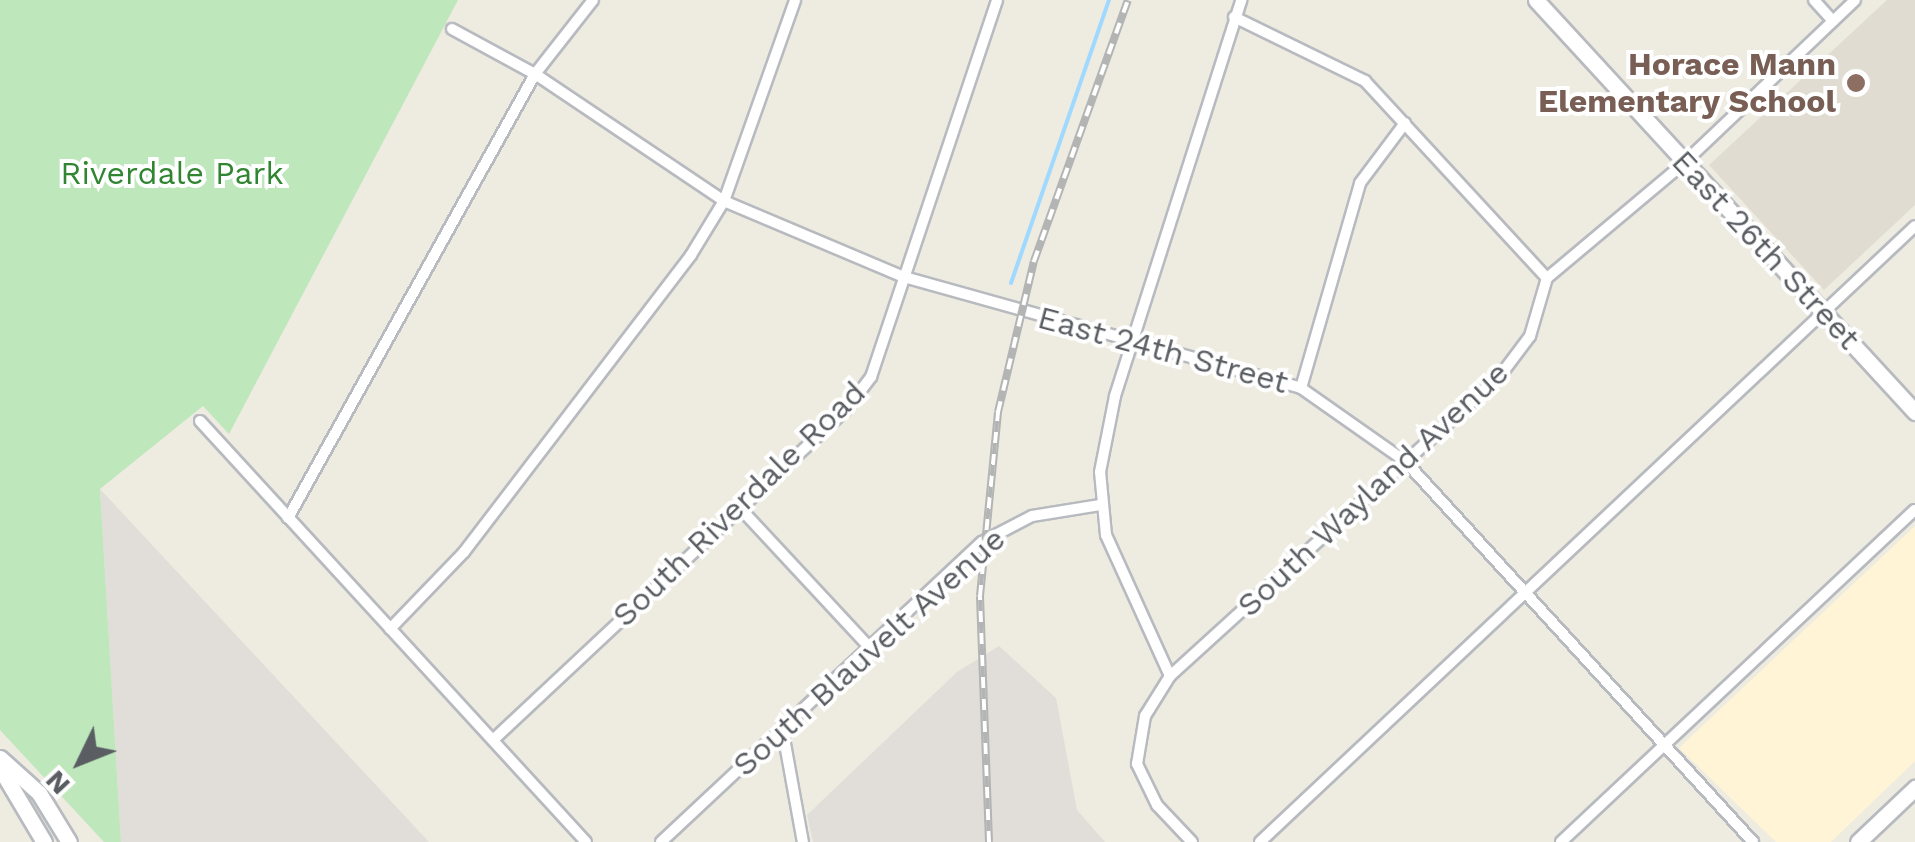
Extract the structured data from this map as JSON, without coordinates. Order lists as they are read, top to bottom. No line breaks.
{"streets":{"main road":["East 26th Street"],"street":["East 24th Street","South Wayland Avenue","South Riverdale Road","South Blauvelt Avenue"]},"crossings":[["East 24th Street","South Wayland Avenue"],["East 24th Street","South Riverdale Road"]],"parks":["Riverdale Park"],"places":["Horace Mann Elementary School"],"north":"bottom left"}
